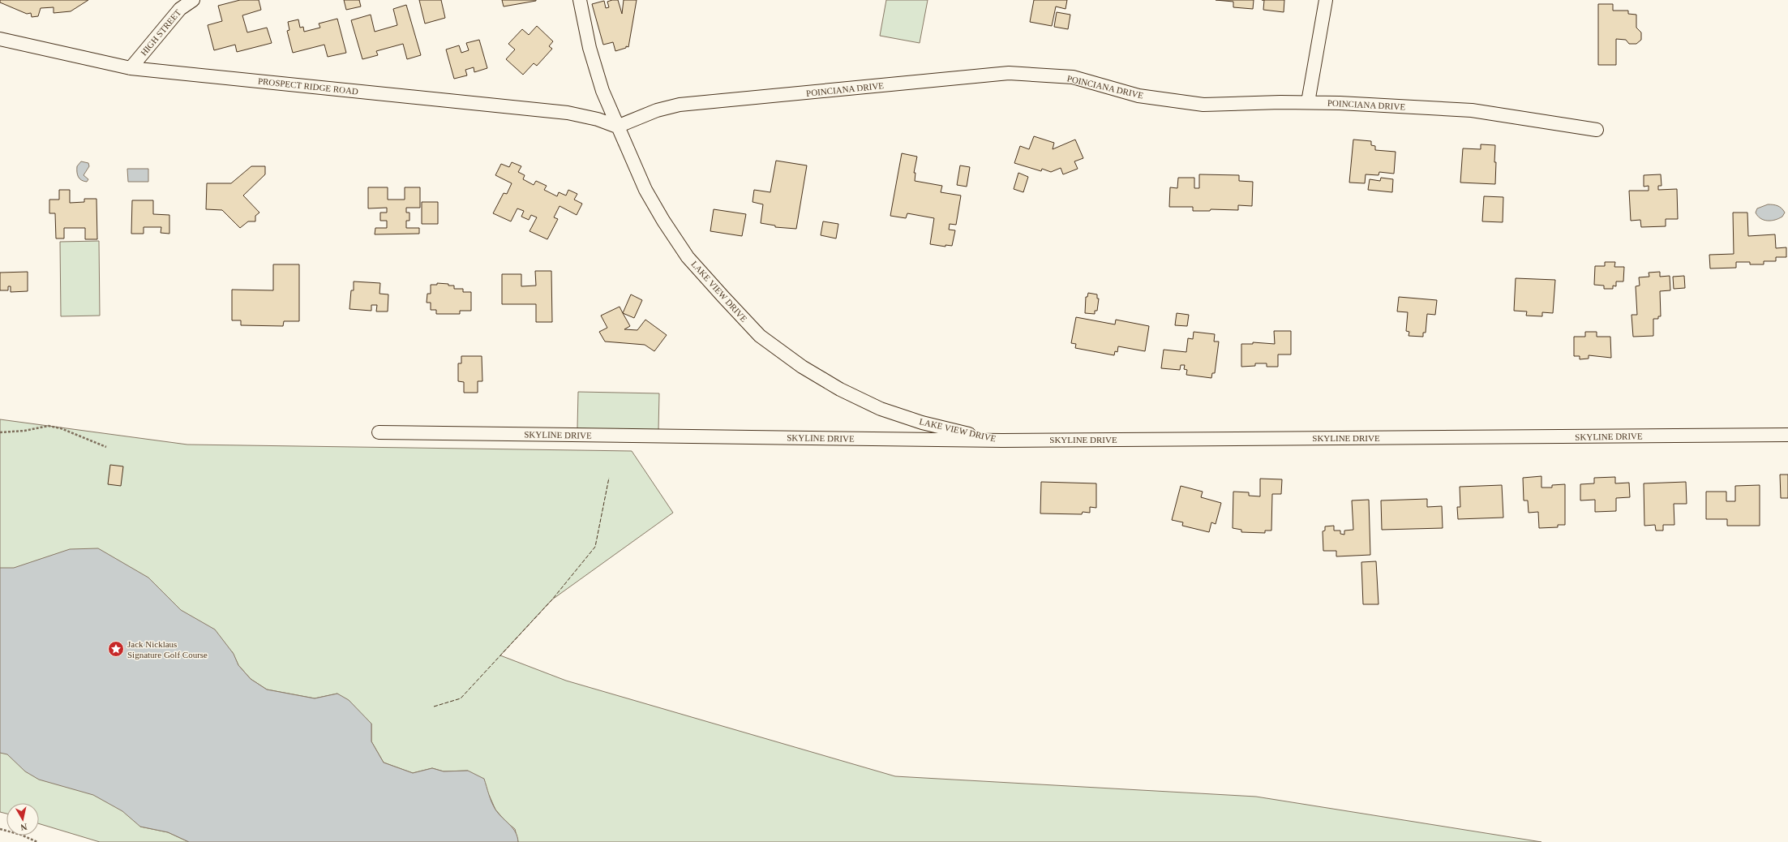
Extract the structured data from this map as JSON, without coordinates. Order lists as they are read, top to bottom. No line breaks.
{"streets":{"street":["HIGH STREET","PROSPECT RIDGE ROAD","POINCIANA DRIVE","LAKE VIEW DRIVE","SKYLINE DRIVE"]},"crossings":[["HIGH STREET","PROSPECT RIDGE ROAD"],["PROSPECT RIDGE ROAD","POINCIANA DRIVE"],["PROSPECT RIDGE ROAD","LAKE VIEW DRIVE"],["POINCIANA DRIVE","LAKE VIEW DRIVE"],["LAKE VIEW DRIVE","SKYLINE DRIVE"]],"places":{"place":["Jack Nicklaus Signature Golf Course"]},"north":"bottom"}
